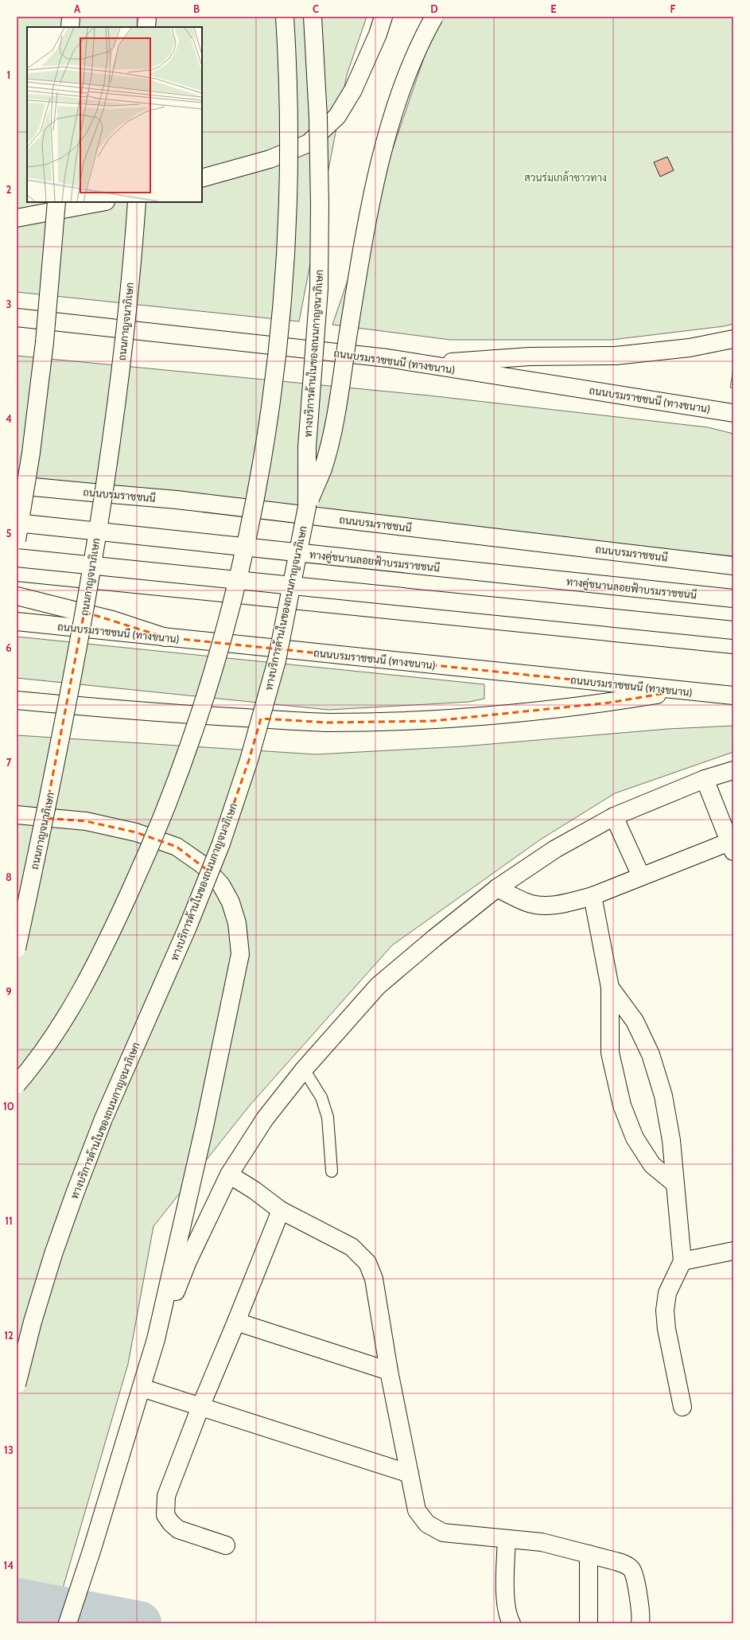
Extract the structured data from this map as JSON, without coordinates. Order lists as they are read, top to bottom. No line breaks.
{"streets":{"main road":["ถนนกาญจนาภิเษก","ทางบริการด้านในของถนนกาญจนาภิเษก","ถนนบรมราชชนนี (ทางขนาน)","ถนนบรมราชชนนี","ทางคู่ขนานลอยฟ้าบรมราชชนนี"]},"parks":["สวนร่มเกล้าชาวทาง"],"grid":{"columns":["A","B","C","D","E","F"],"rows":["1","2","3","4","5","6","7","8","9","10","11","12","13","14"]}}
